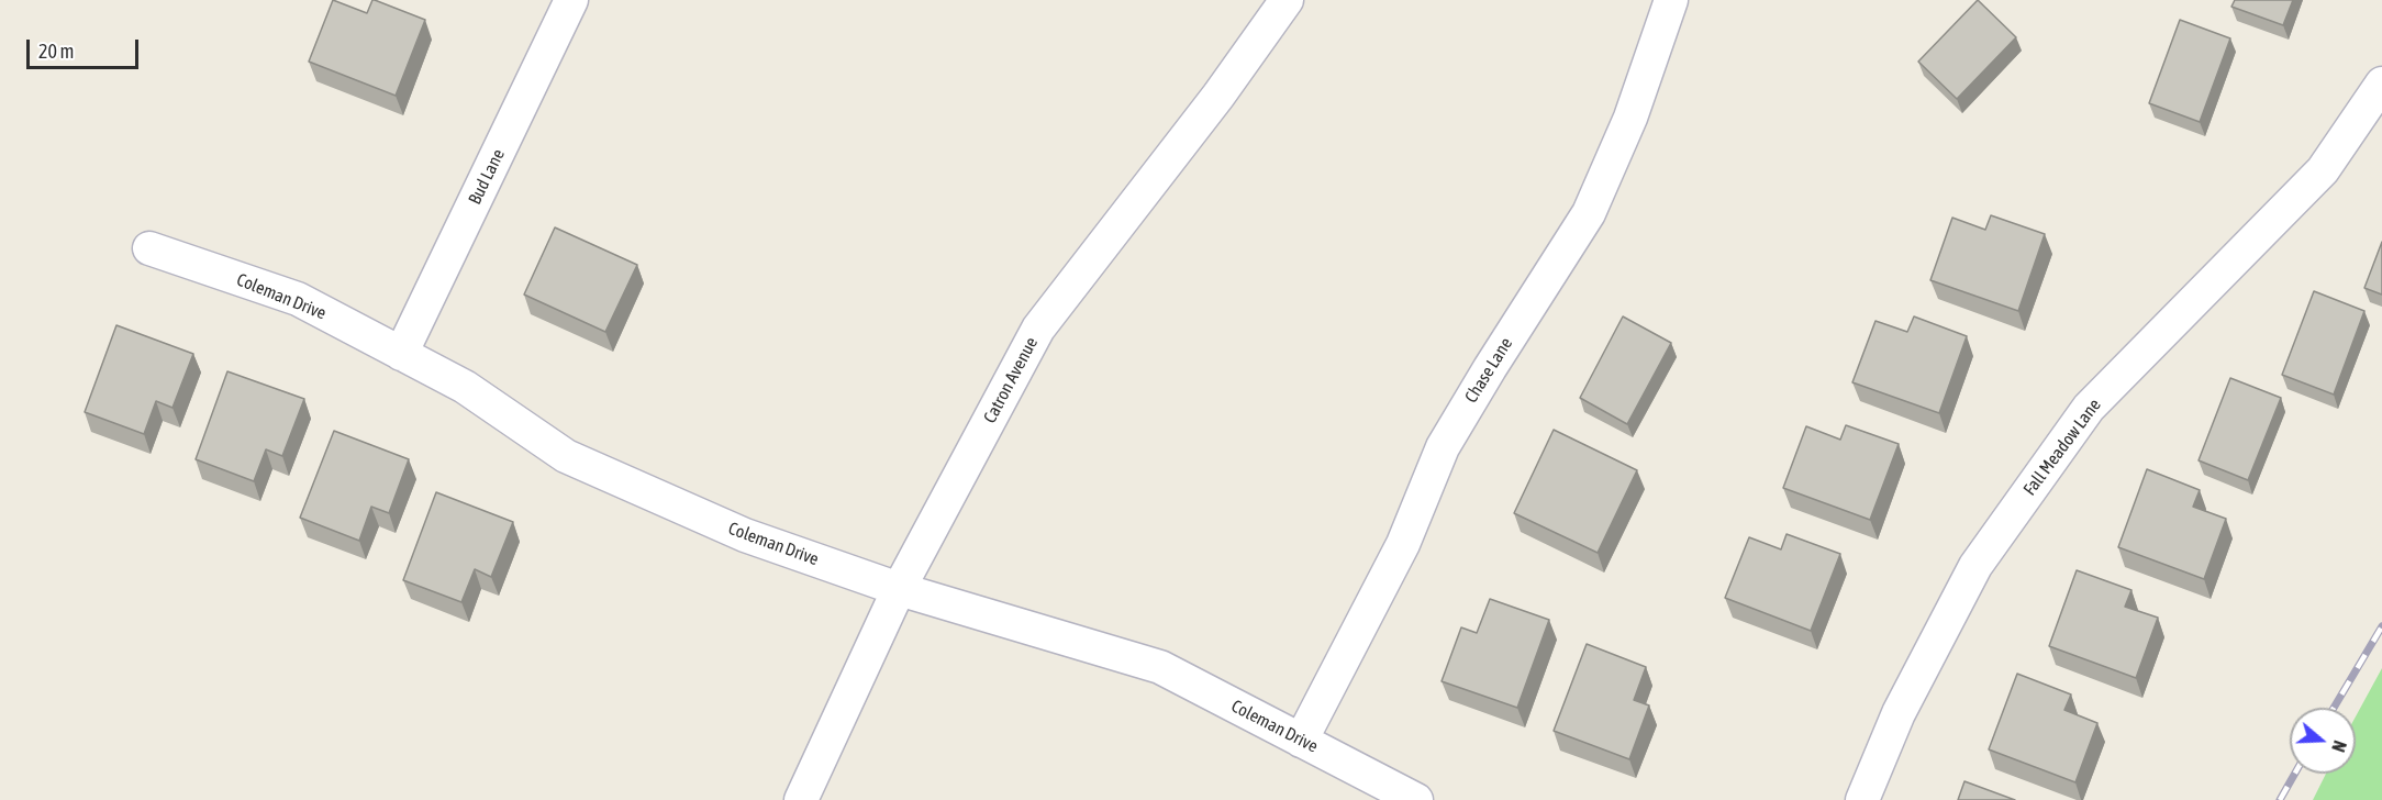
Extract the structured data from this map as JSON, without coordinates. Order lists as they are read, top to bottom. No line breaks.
{"streets":{"street":["Bud Lane","Coleman Drive","Chase Lane","Catron Avenue","Fall Meadow Lane"]},"crossings":[["Bud Lane","Coleman Drive"],["Coleman Drive","Chase Lane"],["Coleman Drive","Catron Avenue"]],"scale_bar":"20 m","north":"right"}
